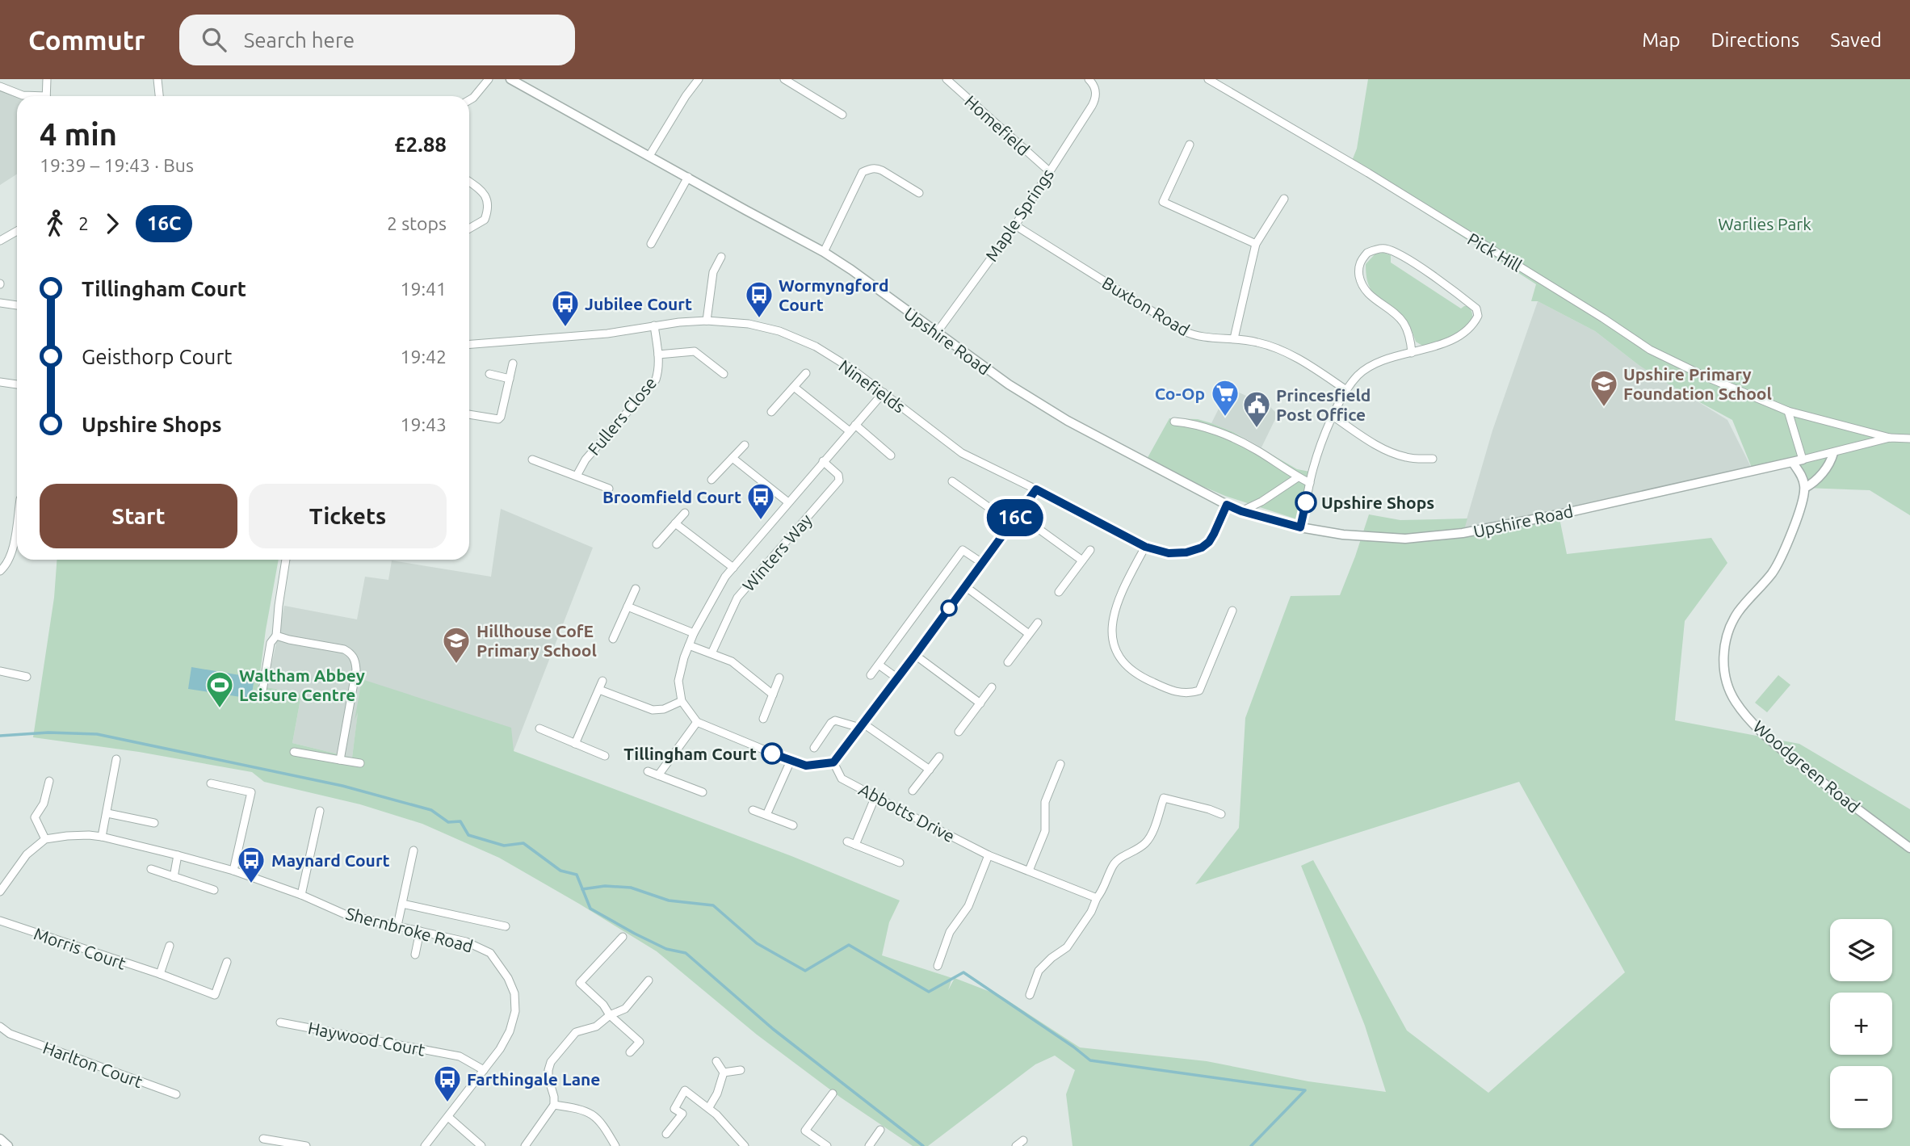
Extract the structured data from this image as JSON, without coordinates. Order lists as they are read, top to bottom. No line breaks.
{"streets":{"street":["Homefield","Maple Springs","Pick Hill","Buxton Road","Upshire Road","Ninefields","Fullers Close","Winters Way","Woodgreen Road","Abbotts Drive","Shernbroke Road","Morris Court","Haywood Court","Harlton Court"]},"crossings":[["Homefield","Maple Springs"],["Maple Springs","Buxton Road"],["Maple Springs","Upshire Road"],["Upshire Road","Ninefields"],["Ninefields","Fullers Close"],["Ninefields","Winters Way"],["Shernbroke Road","Haywood Court"]],"parks":["Warlies Park"],"places":{"bus stop":["Wormyngford Court","Jubilee Court","Broomfield Court","Maynard Court","Farthingale Lane"],"school or university":["Upshire Primary Foundation School","Hillhouse CofE Primary School"],"supermarket":["Co-Op"],"public building":["Princesfield Post Office"],"other":["Upshire Shops","Tillingham Court"],"sports":["Waltham Abbey Leisure Centre"]},"lines":["bus line 16C"],"page":{"header":"Commutr","search":"Search here","nav":["Map","Directions","Saved"],"on_map":"16C","heading":["4 min","19:39 – 19:43 · Bus","£2.88"],"legs":["2","16C","2 stops"],"list":[{"name":"Tillingham Court","value":"19:41"},{"name":"Geisthorp Court","value":"19:42"},{"name":"Upshire Shops","value":"19:43"}],"buttons":["Start","Tickets"],"map_buttons":["+","−"]}}
